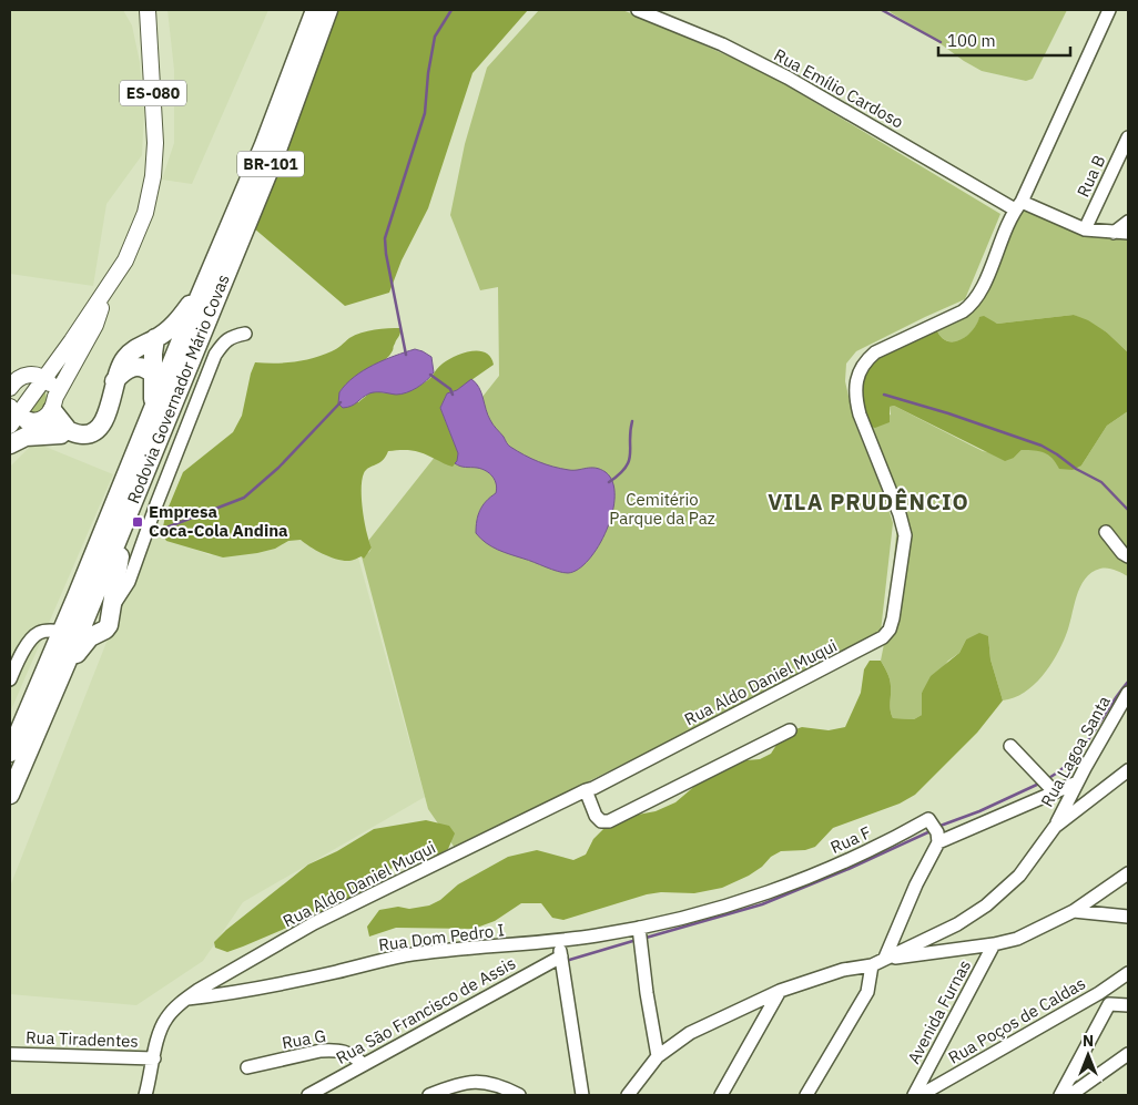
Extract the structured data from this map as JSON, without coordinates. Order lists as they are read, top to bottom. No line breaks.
{"streets":{"highway":["BR-101","Rodovia Governador Mário Covas"],"main road":["ES-080"],"street":["Rua Emílio Cardoso","Rua B","Rua Aldo Daniel Muqui","Rua Lagoa Santa","Rua F","Rua Dom Pedro I","Rua São Francisco de Assis","Avenida Furnas","Rua Poços de Caldas","Rua Tiradentes","Rua G"]},"crossings":[["Rua Emílio Cardoso","Rua B"],["Rua Emílio Cardoso","Rua Aldo Daniel Muqui"],["Rua Aldo Daniel Muqui","Rua Dom Pedro I"],["Rua Aldo Daniel Muqui","Rua Tiradentes"],["Rua F","Rua Dom Pedro I"],["Rua São Francisco de Assis","Rua G"]],"districts":["VILA PRUDÊNCIO"],"parks":["Cemitério Parque da Paz"],"places":{"transit":["Empresa Coca-Cola Andina"]},"scale_bar":"100 m","north":"top"}
